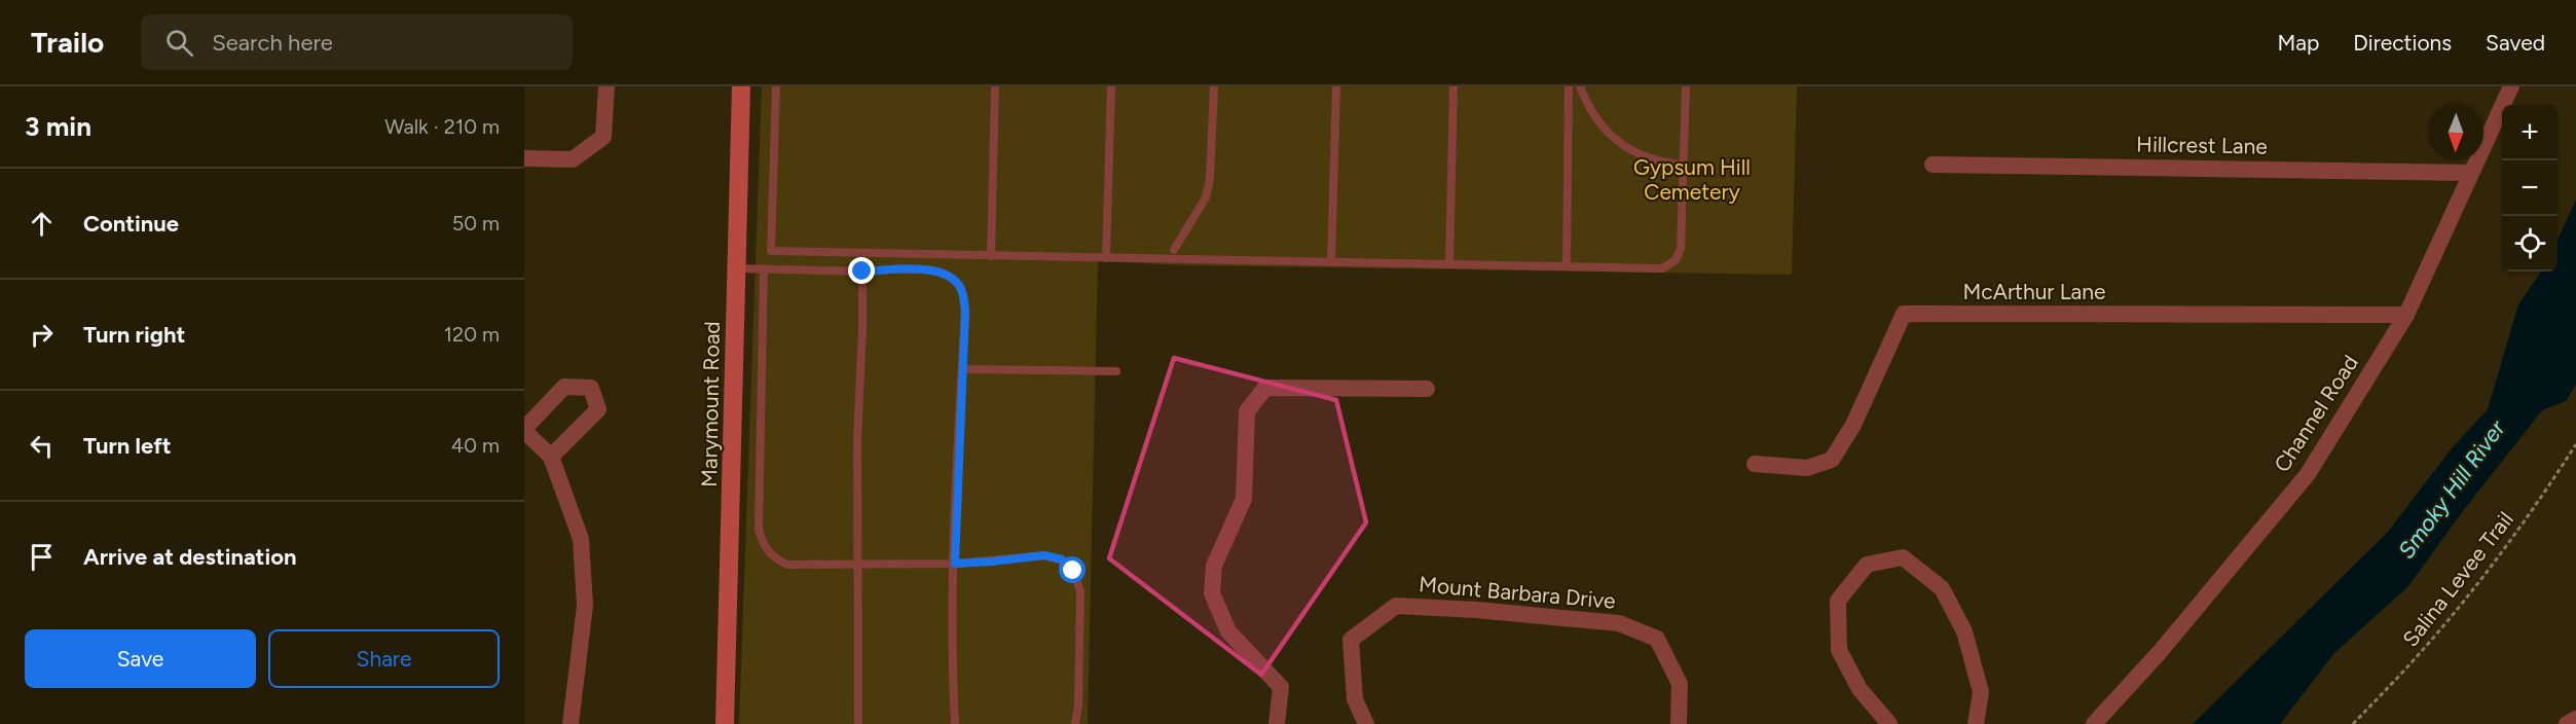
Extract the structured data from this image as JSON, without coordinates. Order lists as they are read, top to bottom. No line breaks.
{"streets":{"street":["Hillcrest Lane","McArthur Lane","Marymount Road","Channel Road","Mount Barbara Drive"],"path":["Salina Levee Trail"]},"crossings":[["Hillcrest Lane","Channel Road"],["McArthur Lane","Channel Road"]],"water":["Smoky Hill River"],"parks":["Gypsum Hill Cemetery"],"north":"bottom","page":{"header":"Trailo","search":"Search here","nav":["Map","Directions","Saved"],"heading":["3 min","Walk · 210 m"],"map_buttons":["+","−"],"list":[["Continue","50 m"],["Turn right","120 m"],["Turn left","40 m"],"Arrive at destination"],"buttons":["Save","Share"]}}
